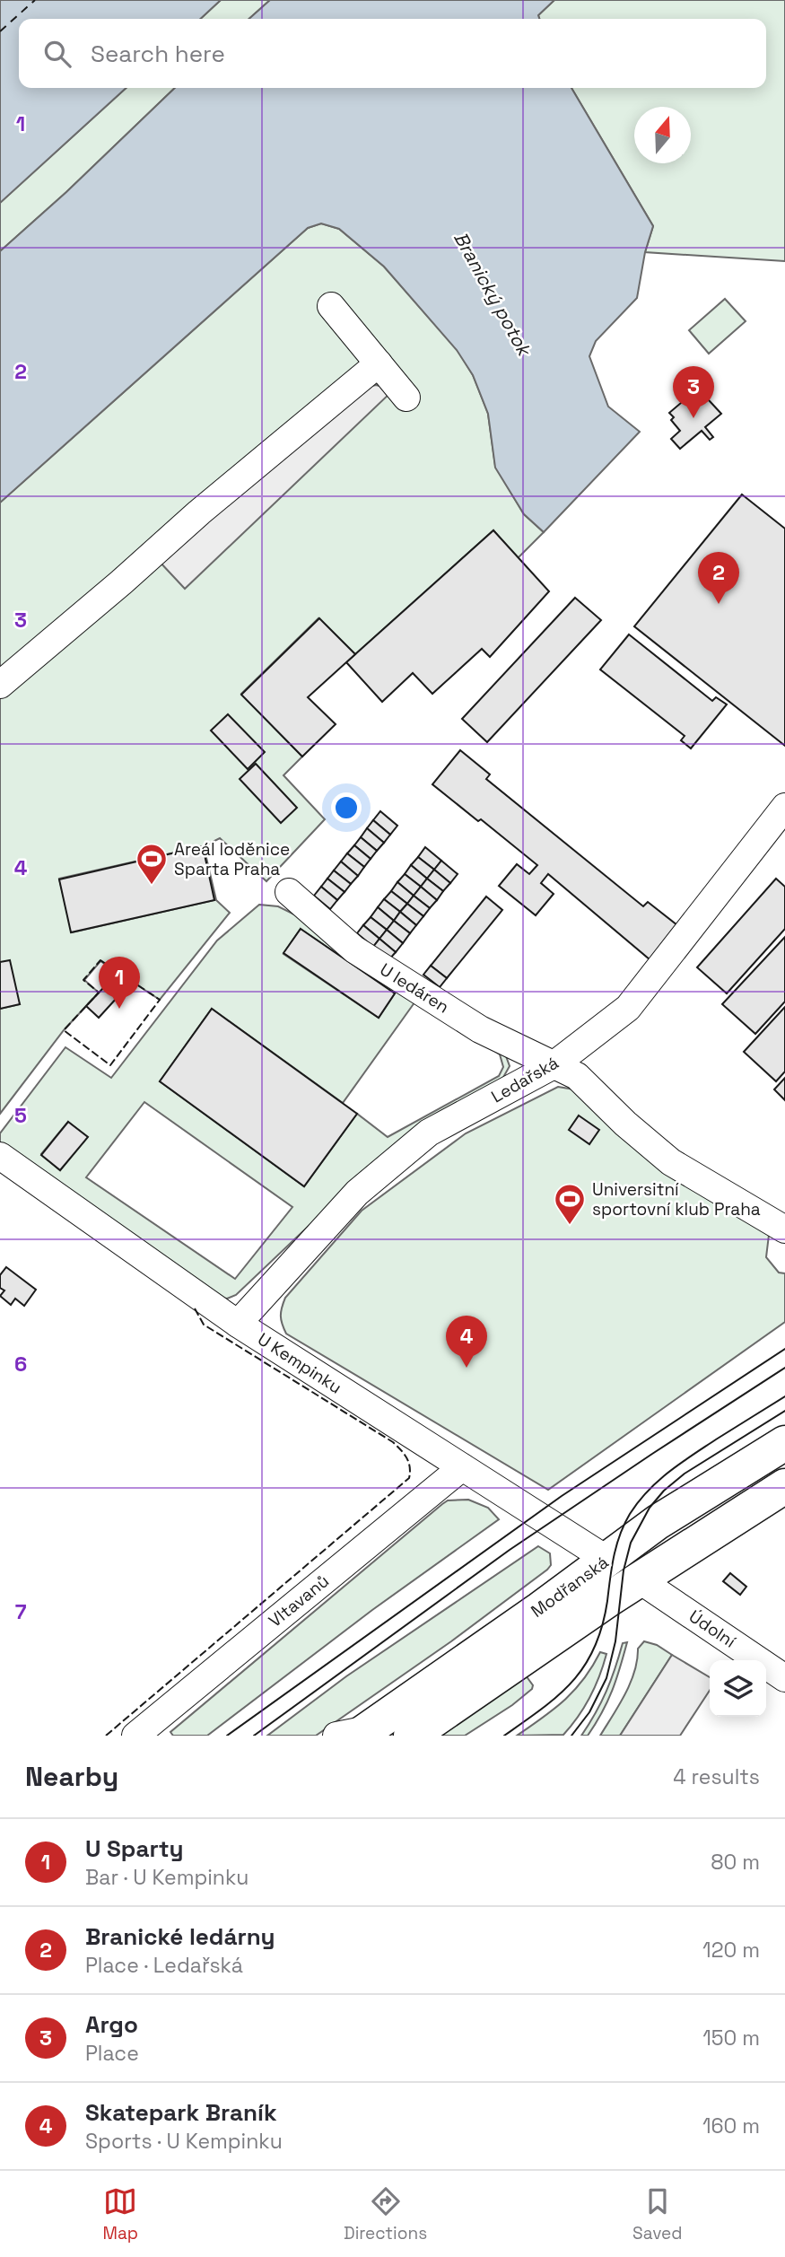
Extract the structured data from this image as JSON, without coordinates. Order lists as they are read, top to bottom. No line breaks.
{"streets":{"main road":["Modřanská"],"street":["U ledáren","Ledařská","U Kempinku","Vltavanů","Údolní"]},"crossings":[["U ledáren","Ledařská"],["Ledařská","U Kempinku"],["U Kempinku","Modřanská"],["U Kempinku","Vltavanů"],["Modřanská","Údolní"]],"water":["Branický potok"],"places":{"sports":["Areál loděnice Sparta Praha","Universitní sportovní klub Praha"]},"north":"top","page":{"search":"Search here","pins":["3","2","1","4"],"heading":["Nearby","4 results"],"list":[{"mark":"1","name":"U Sparty","note":"Bar · U Kempinku","value":"80 m"},{"mark":"2","name":"Branické ledárny","note":"Place · Ledařská","value":"120 m"},{"mark":"3","name":"Argo","note":"Place","value":"150 m"},{"mark":"4","name":"Skatepark Braník","note":"Sports · U Kempinku","value":"160 m"}],"nav":["Map","Directions","Saved"]},"grid":{"rows":["1","2","3","4","5","6","7"]}}
